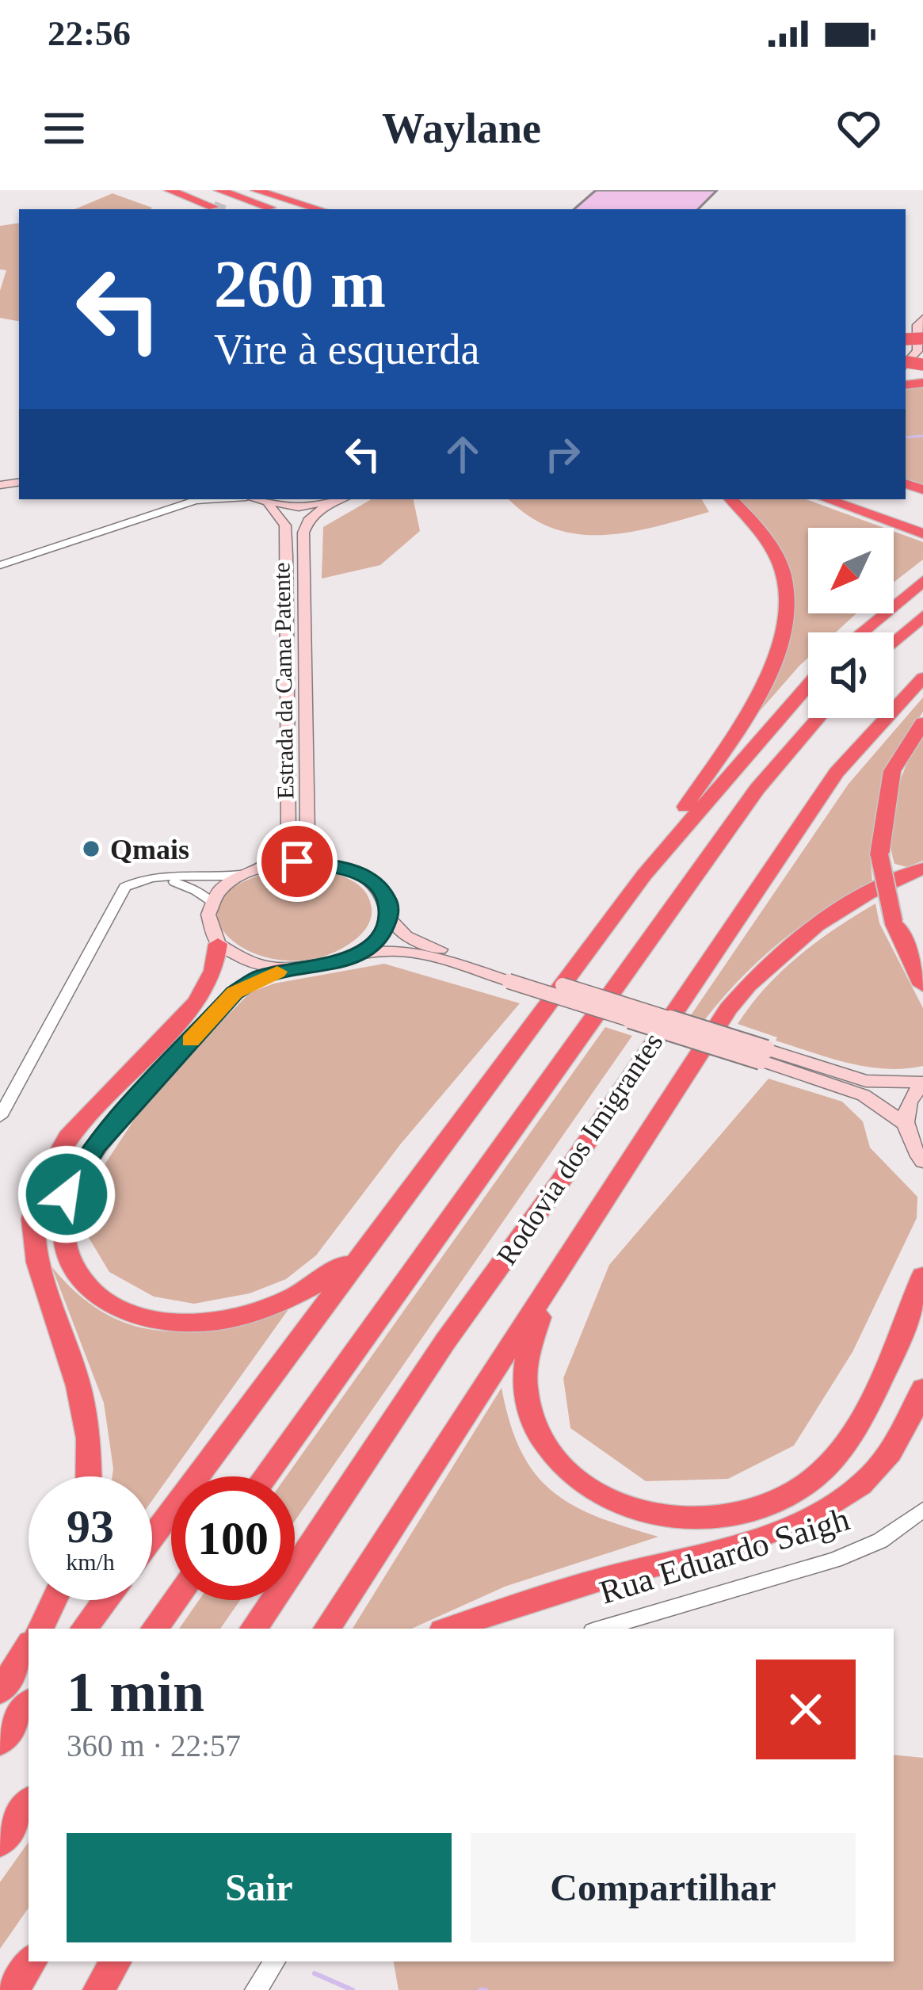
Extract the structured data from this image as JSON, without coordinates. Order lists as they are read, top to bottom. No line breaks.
{"streets":{"highway":["Rodovia dos Imigrantes"],"main road":["Estrada da Cama Patente"],"street":["Rua Eduardo Saigh"]},"places":["Qmais"],"north":"bottom left","page":{"status":"22:56","header":"Waylane","turn":["260 m","Vire à esquerda"],"speed":"93 km/h","limit":"100","heading":["1 min","360 m · 22:57"],"buttons":["Sair","Compartilhar"]}}
